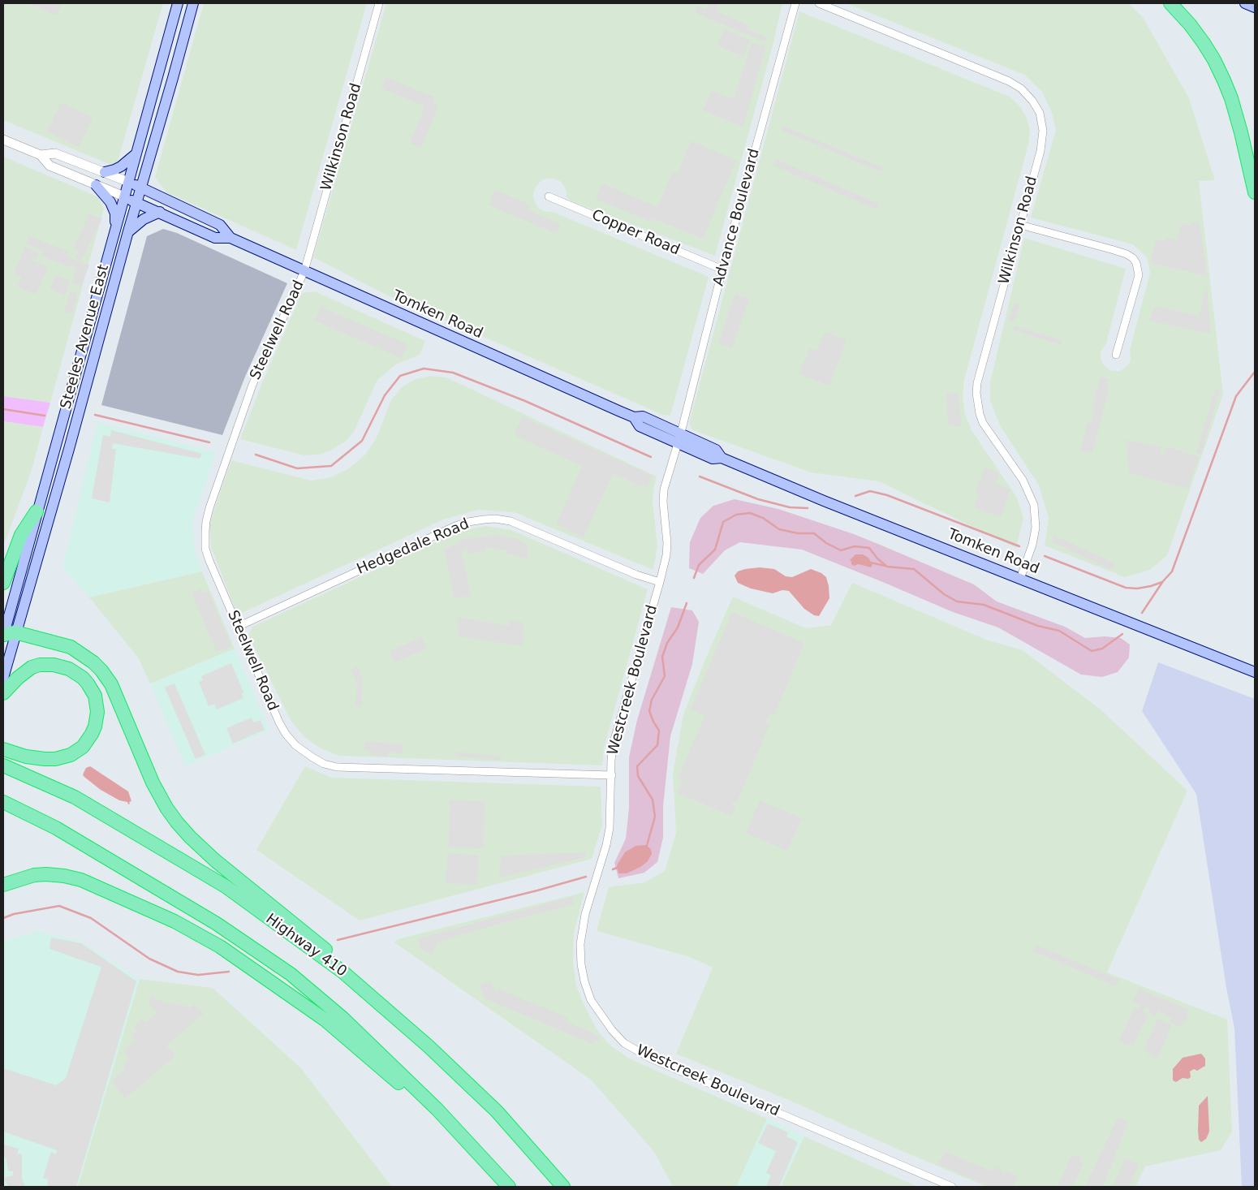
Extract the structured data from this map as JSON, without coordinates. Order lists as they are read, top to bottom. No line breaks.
{"streets":{"highway":["Highway 410"],"main road":["Tomken Road","Steeles Avenue East"],"street":["Wilkinson Road","Advance Boulevard","Copper Road","Steelwell Road","Hedgedale Road","Westcreek Boulevard"]},"crossings":[["Wilkinson Road","Tomken Road"],["Wilkinson Road","Steelwell Road"],["Advance Boulevard","Copper Road"],["Advance Boulevard","Tomken Road"],["Advance Boulevard","Westcreek Boulevard"],["Tomken Road","Steelwell Road"],["Tomken Road","Steeles Avenue East"],["Tomken Road","Westcreek Boulevard"],["Steelwell Road","Hedgedale Road"],["Steelwell Road","Westcreek Boulevard"],["Hedgedale Road","Westcreek Boulevard"]]}
